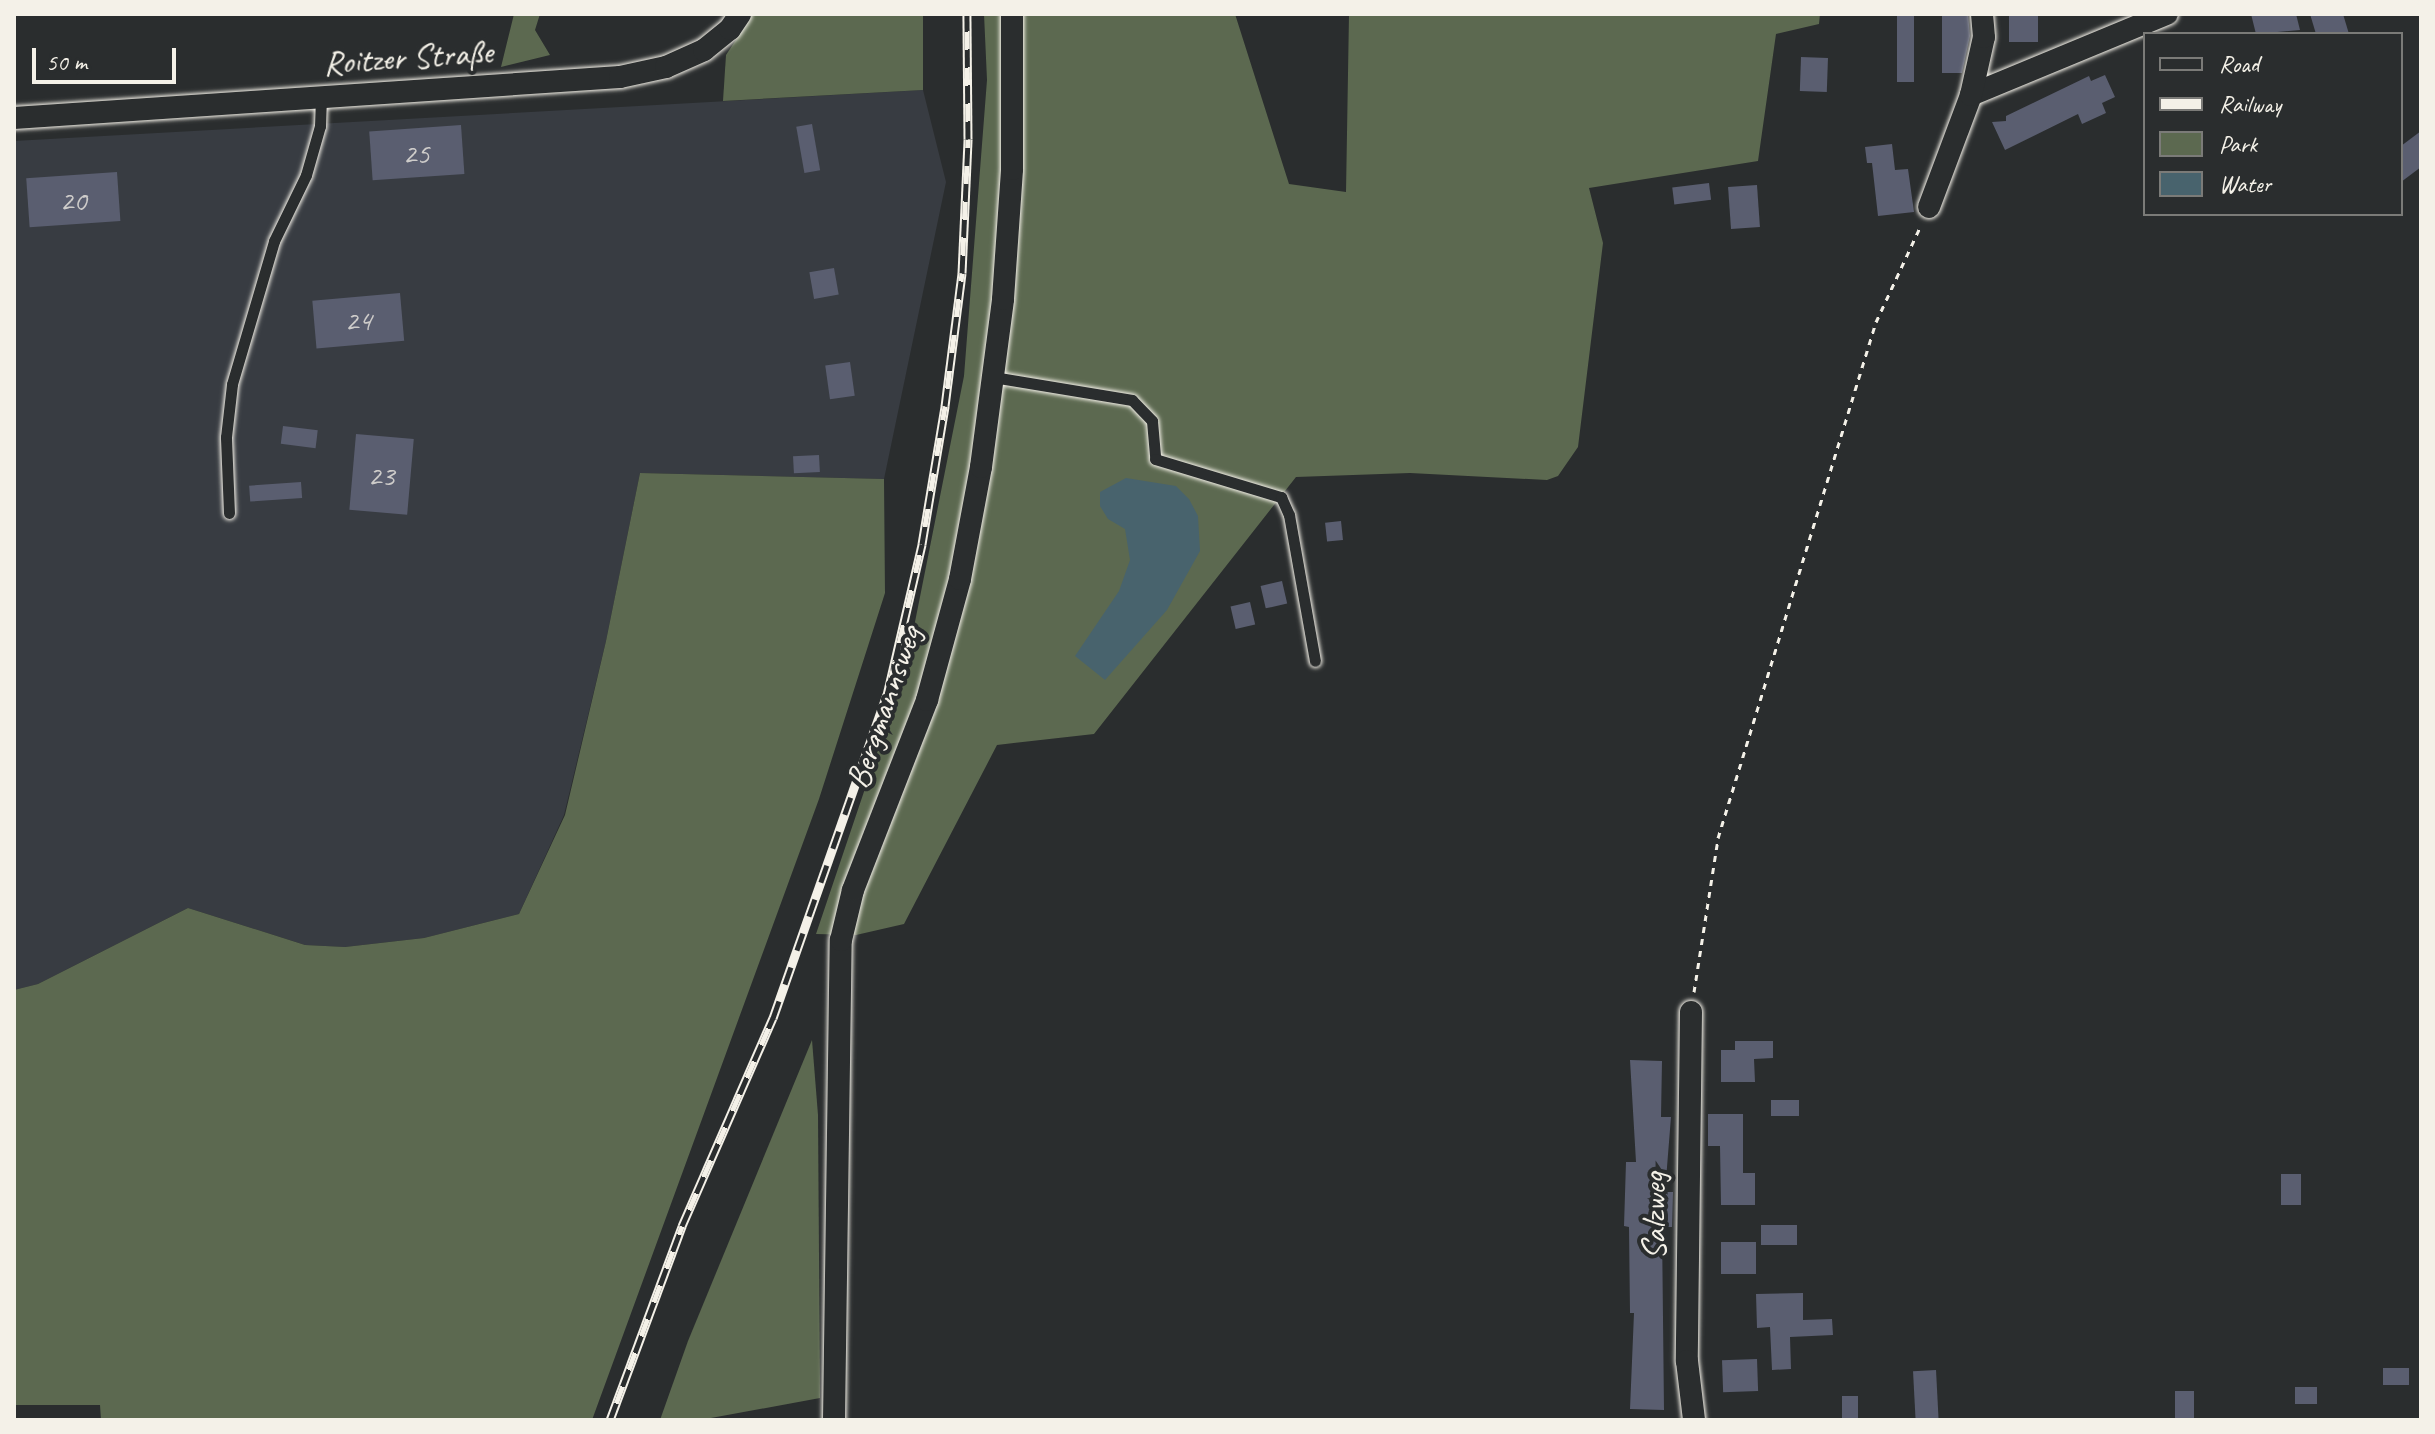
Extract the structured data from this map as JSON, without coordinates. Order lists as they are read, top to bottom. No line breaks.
{"streets":{"street":["Roitzer Straße","Bergmannsweg","Salzweg"]},"house_numbers":["25","20","24","23"],"legend":["Road","Railway","Park","Water"],"scale_bar":"50 m"}
